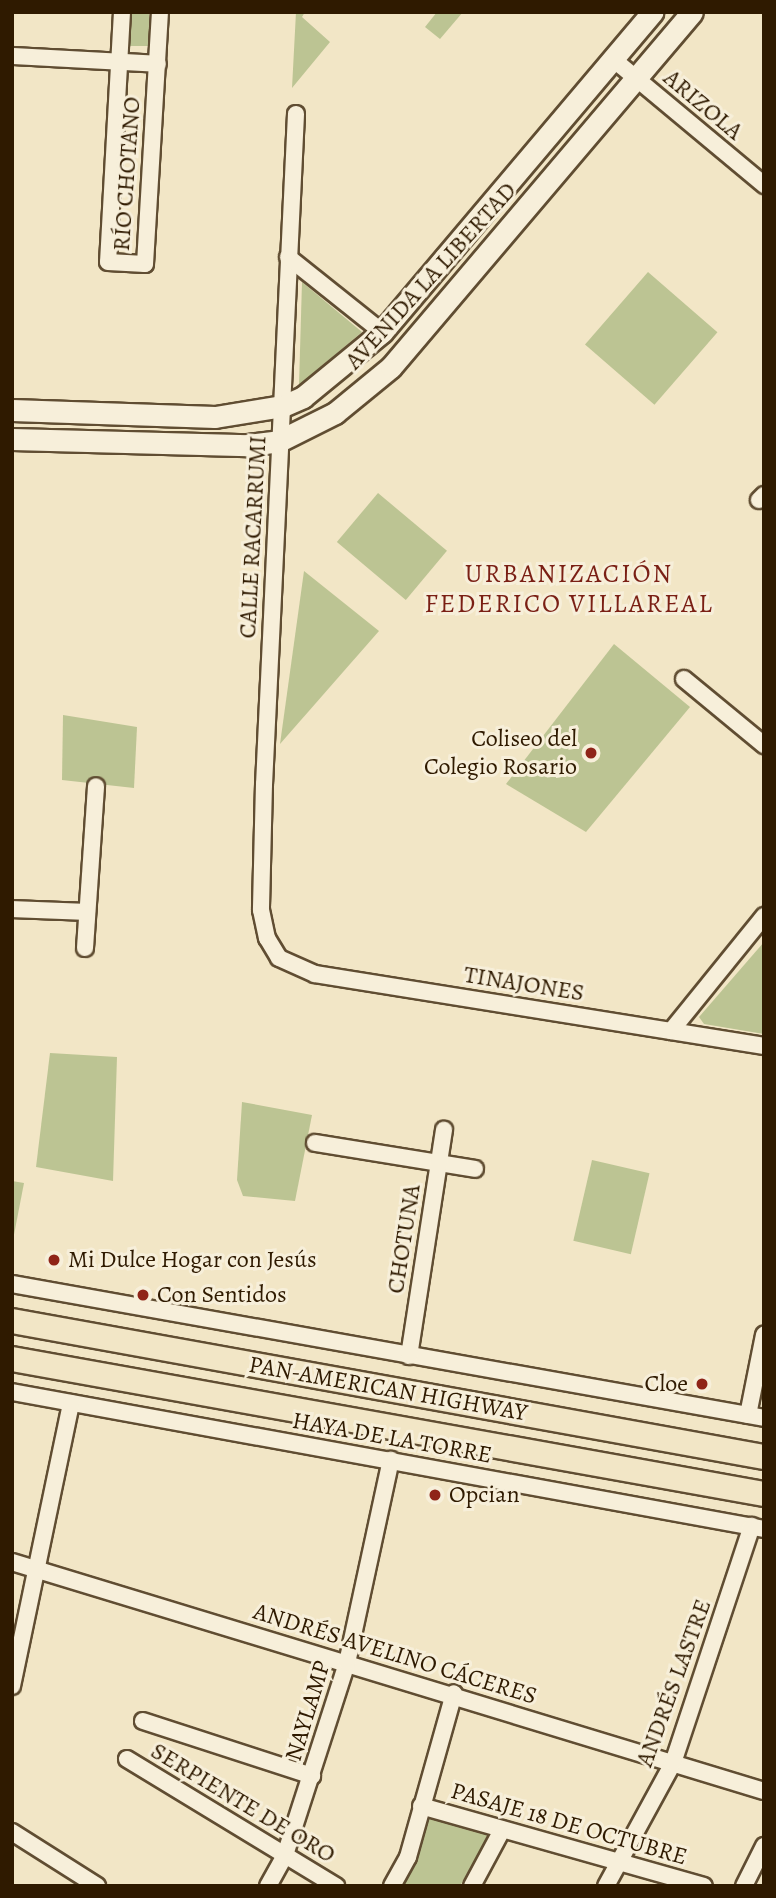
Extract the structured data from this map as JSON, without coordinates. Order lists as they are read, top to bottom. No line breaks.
{"streets":{"main road":["AVENIDA LA LIBERTAD","PAN-AMERICAN HIGHWAY"],"street":["ARIZOLA","RÍO CHOTANO","CALLE RACARRUMI","TINAJONES","CHOTUNA","HAYA DE LA TORRE","ANDRÉS AVELINO CÁCERES","ANDRÉS LASTRE","NAYLAMP","SERPIENTE DE ORO","PASAJE 18 DE OCTUBRE"]},"crossings":[["ARIZOLA","AVENIDA LA LIBERTAD"],["AVENIDA LA LIBERTAD","CALLE RACARRUMI"],["CALLE RACARRUMI","TINAJONES"],["HAYA DE LA TORRE","ANDRÉS LASTRE"],["HAYA DE LA TORRE","NAYLAMP"],["ANDRÉS AVELINO CÁCERES","ANDRÉS LASTRE"],["ANDRÉS AVELINO CÁCERES","NAYLAMP"],["ANDRÉS LASTRE","PASAJE 18 DE OCTUBRE"],["NAYLAMP","SERPIENTE DE ORO"]],"districts":["URBANIZACIÓN FEDERICO VILLAREAL"],"places":["Coliseo del Colegio Rosario","Mi Dulce Hogar con Jesús","Con Sentidos","Cloe","Opcian"]}
